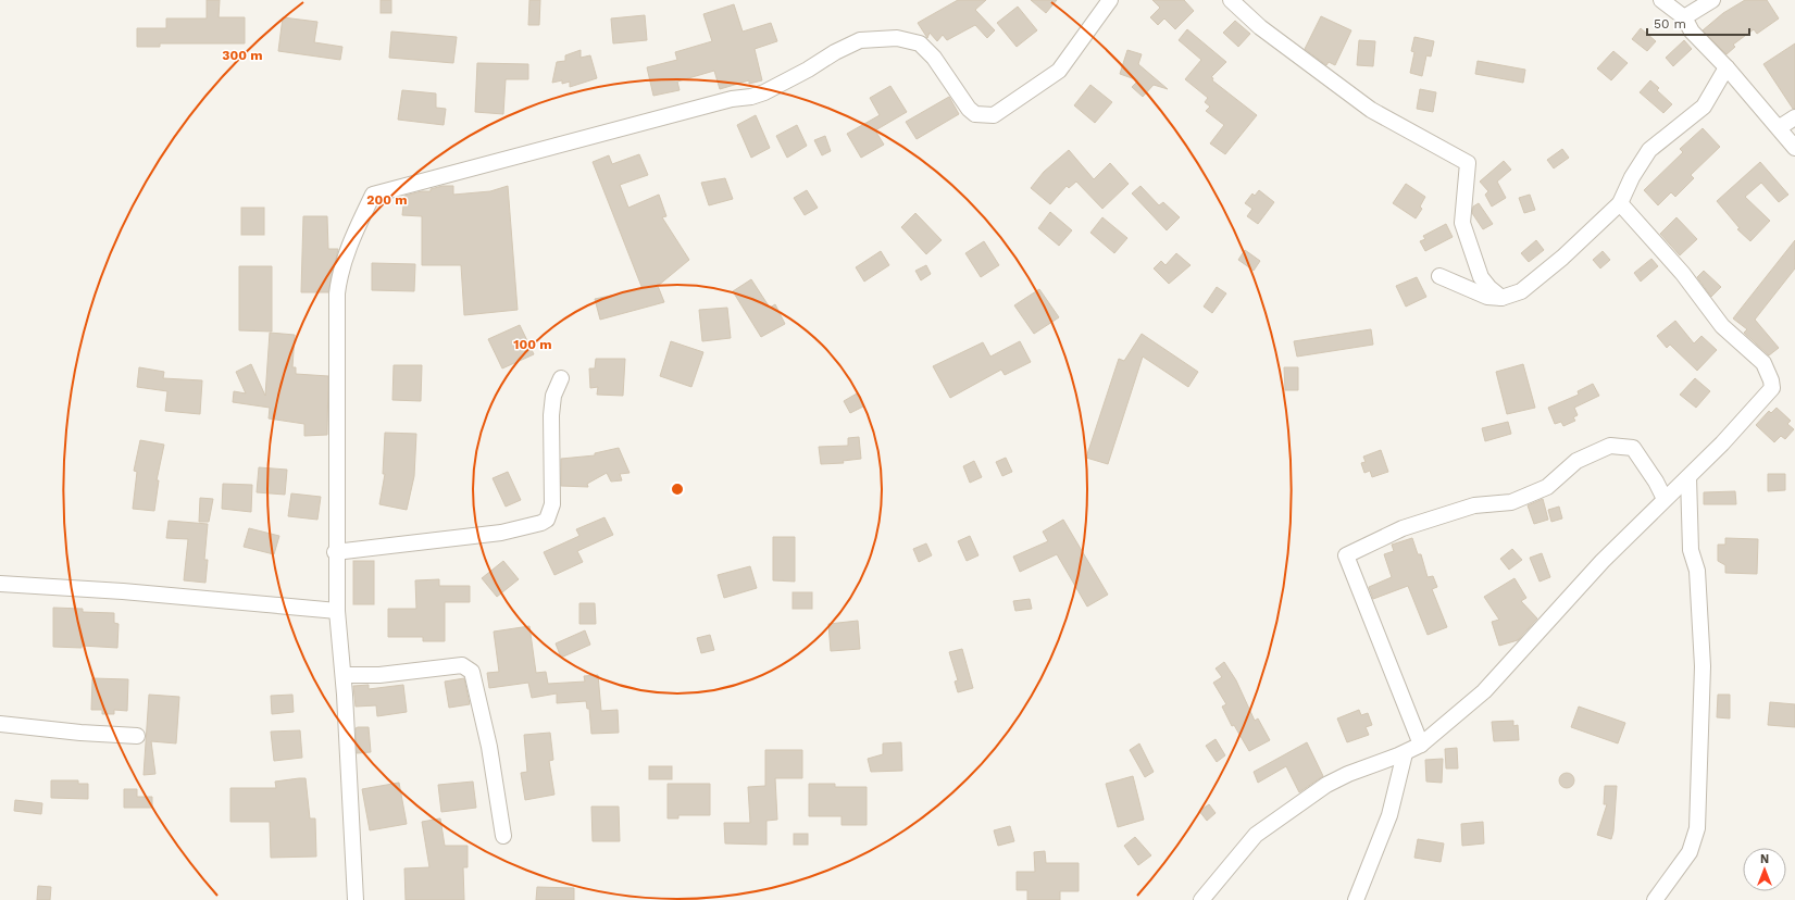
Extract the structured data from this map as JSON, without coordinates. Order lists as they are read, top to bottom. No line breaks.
{"scale_bar":"50 m","north":"top","rings":["300 m","200 m","100 m"]}
